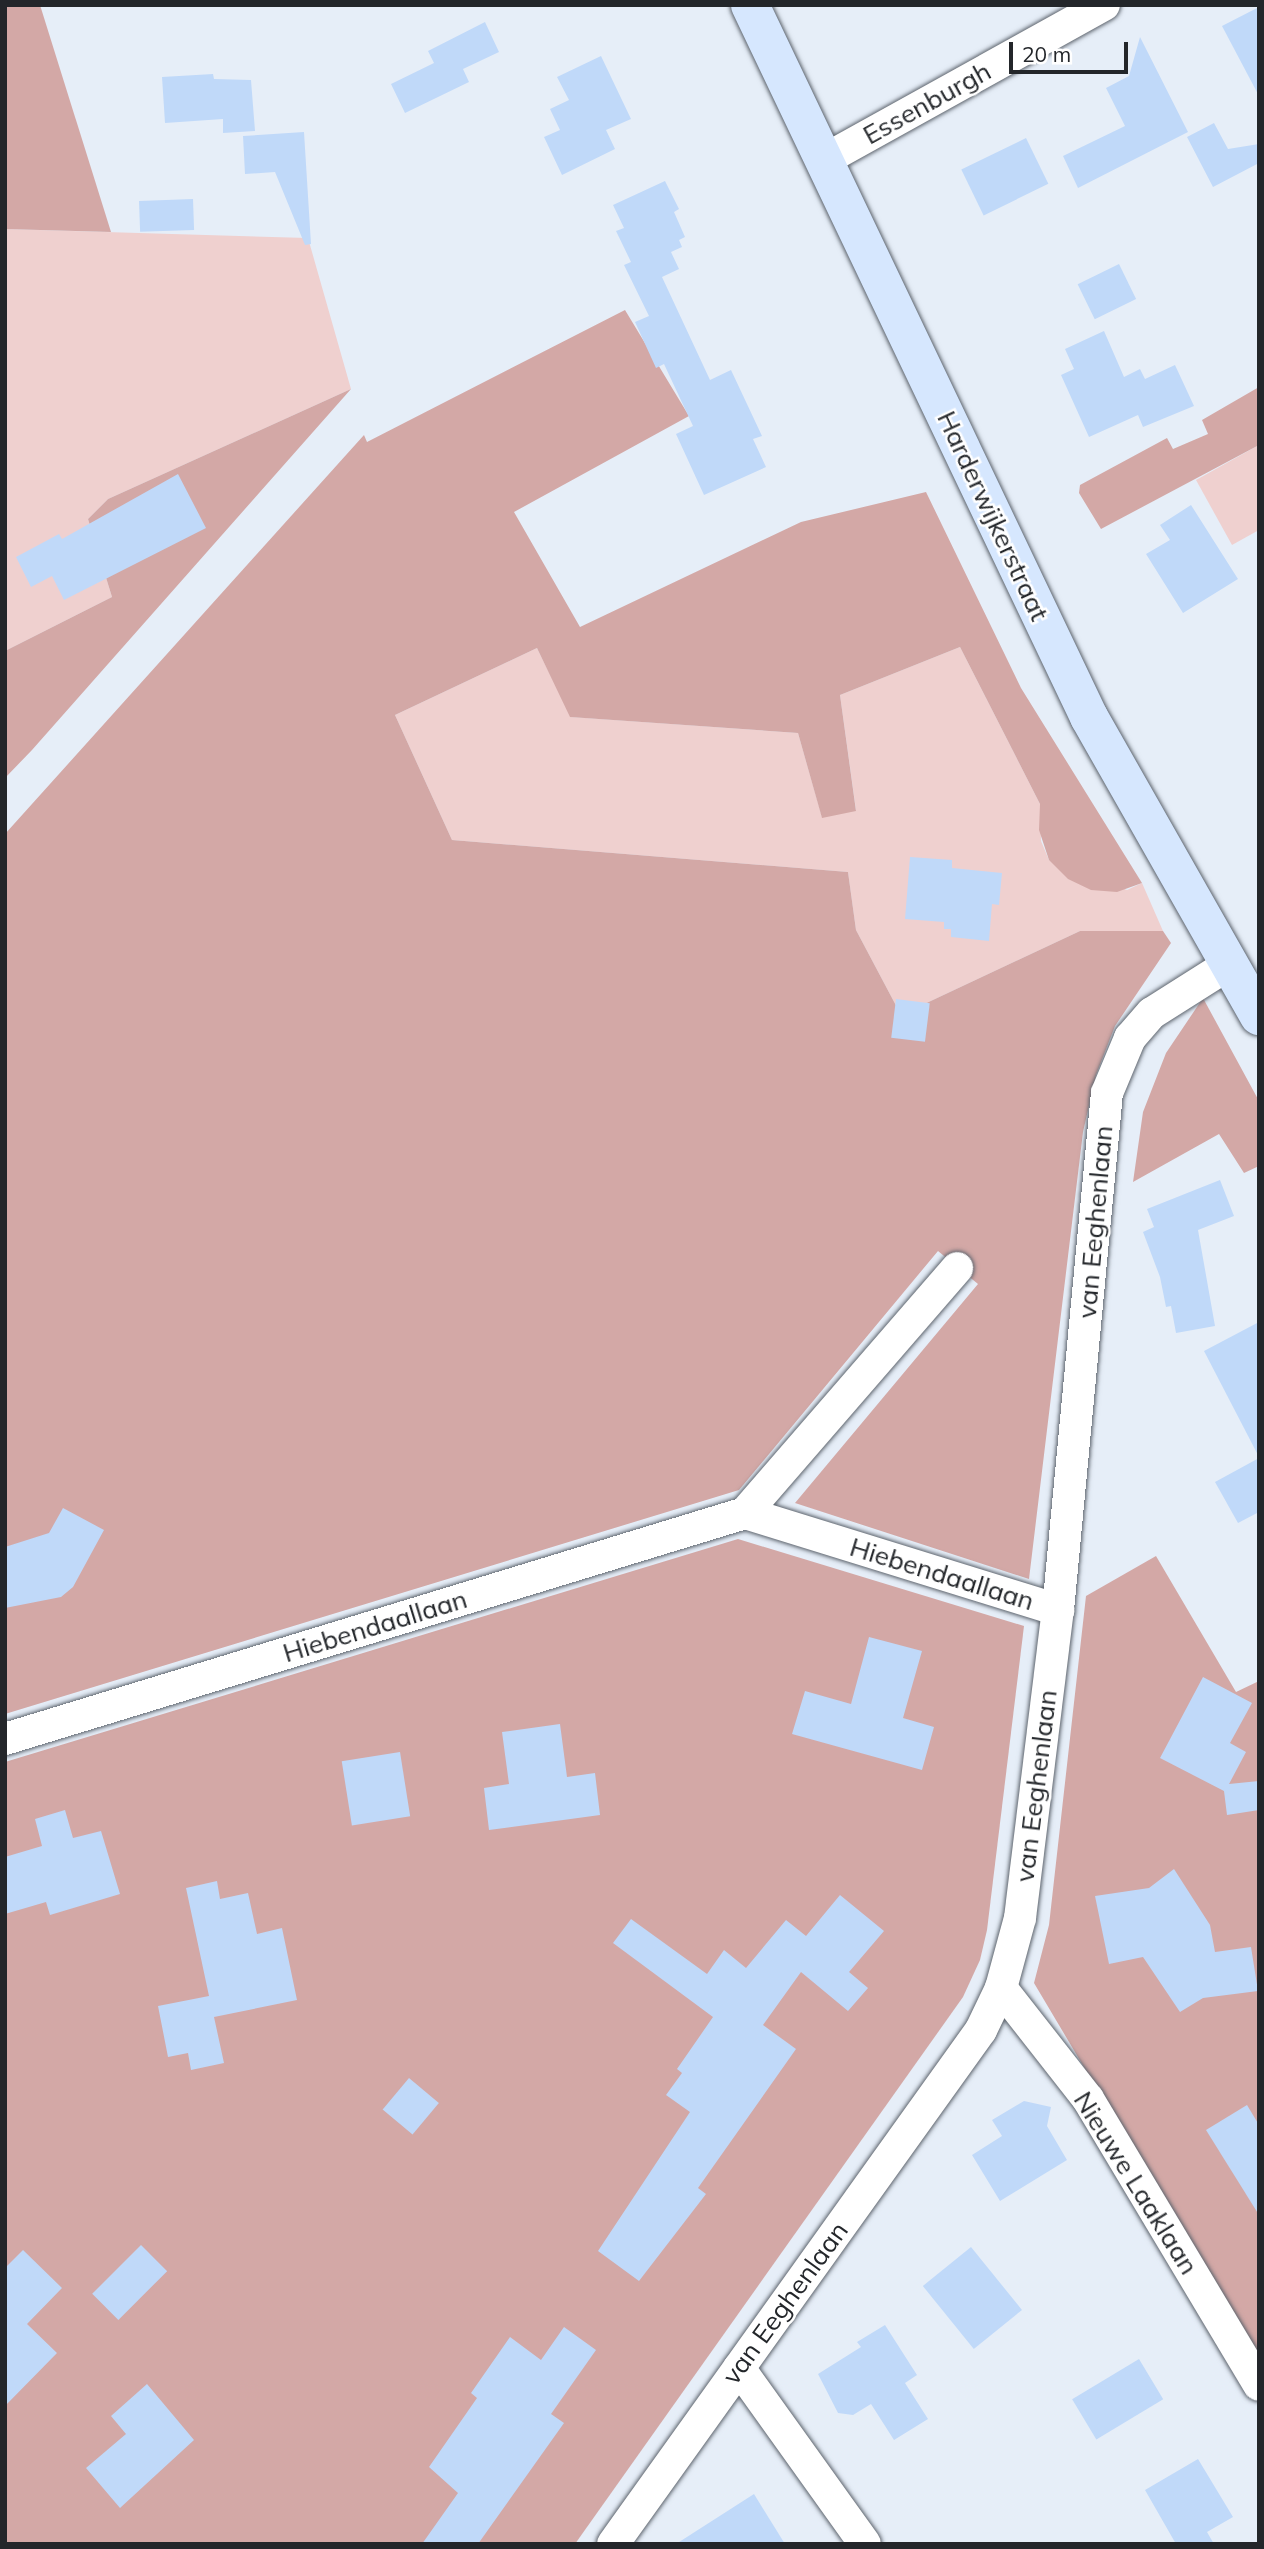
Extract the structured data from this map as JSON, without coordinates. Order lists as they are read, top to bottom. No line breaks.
{"streets":{"main road":["Harderwijkerstraat"],"street":["Essenburgh","van Eeghenlaan","Hiebendaallaan","Nieuwe Laaklaan"]},"crossings":[["Essenburgh","Harderwijkerstraat"],["Harderwijkerstraat","van Eeghenlaan"],["van Eeghenlaan","Hiebendaallaan"],["van Eeghenlaan","Nieuwe Laaklaan"]],"scale_bar":"20 m"}
